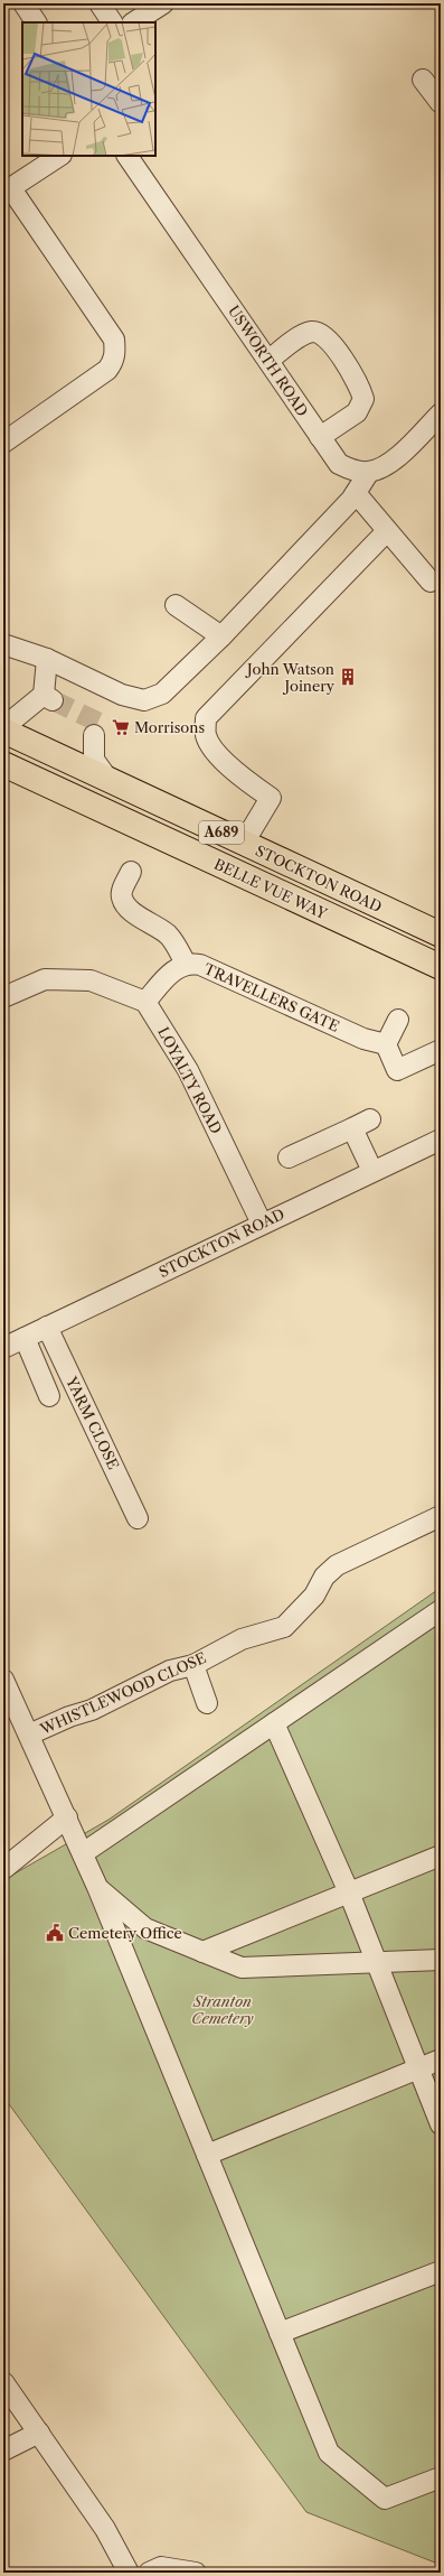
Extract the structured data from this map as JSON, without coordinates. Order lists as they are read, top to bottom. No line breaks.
{"streets":{"highway":["A689","STOCKTON ROAD","BELLE VUE WAY"],"street":["USWORTH ROAD","TRAVELLERS GATE","LOYALTY ROAD","YARM CLOSE","WHISTLEWOOD CLOSE"]},"crossings":[["STOCKTON ROAD","LOYALTY ROAD"],["STOCKTON ROAD","YARM CLOSE"],["TRAVELLERS GATE","LOYALTY ROAD"]],"parks":["Stranton Cemetery"],"places":{"building":["John Watson Joinery"],"supermarket":["Morrisons"],"public building":["Cemetery Office"]}}
